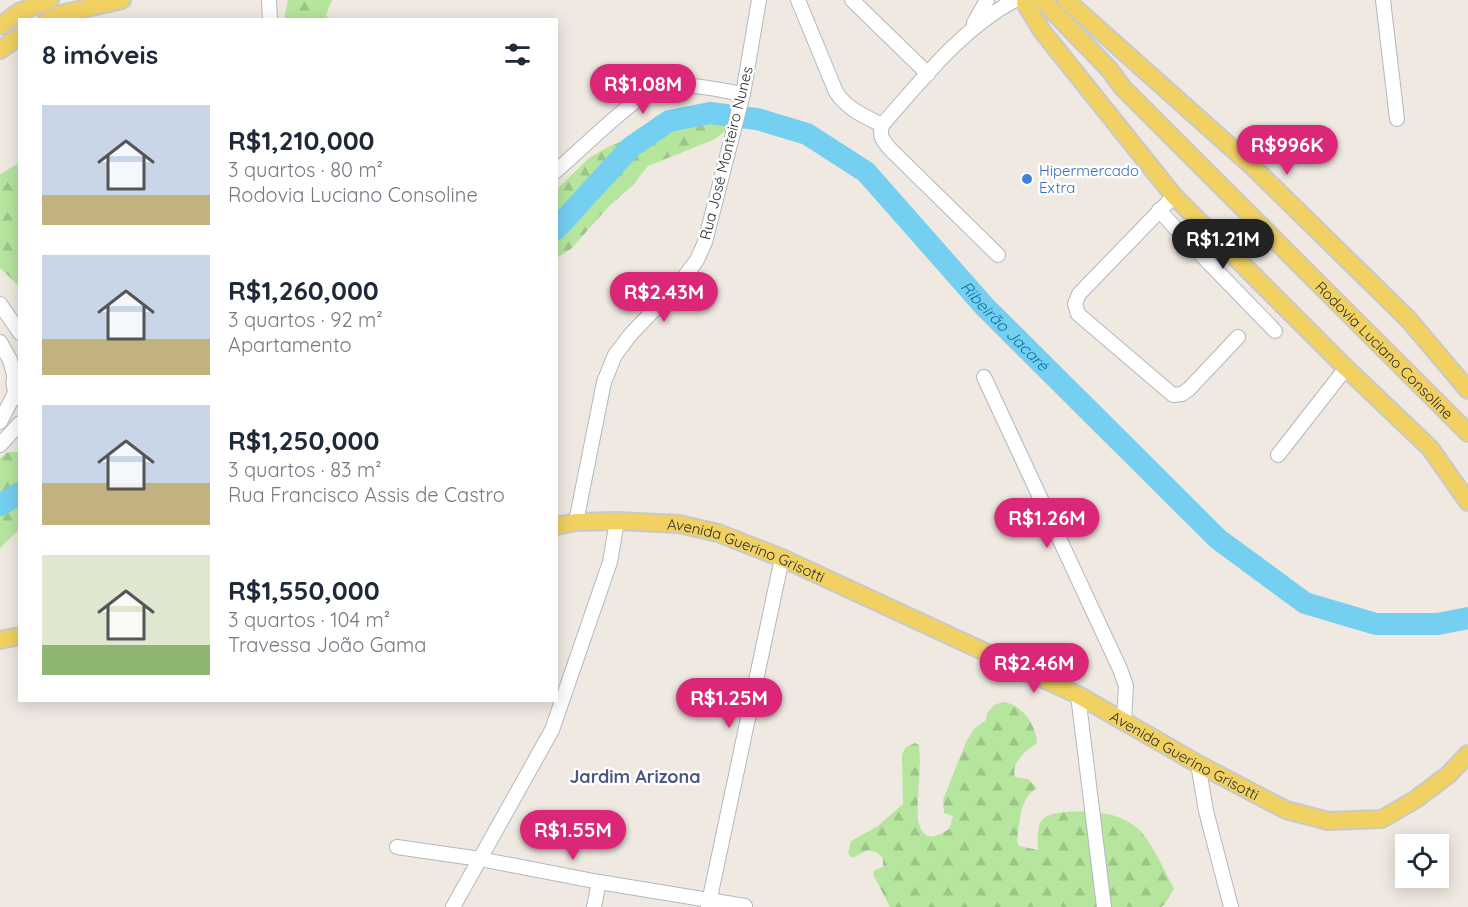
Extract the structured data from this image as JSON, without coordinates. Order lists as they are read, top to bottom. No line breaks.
{"streets":{"main road":["Rodovia Luciano Consoline","Avenida Guerino Grisotti"],"street":["Rua José Monteiro Nunes"]},"crossings":[["Rua José Monteiro Nunes","Avenida Guerino Grisotti"]],"districts":["Jardim Arizona"],"water":["Ribeirão Jacaré"],"places":["Hipermercado Extra"],"page":{"heading":"8 imóveis","price":["R$1.08M","R$996K","R$1.21M","R$2.43M","R$1.26M","R$2.46M","R$1.25M","R$1.55M"],"list":[{"name":"R$1,210,000","note":"3 quartos · 80 m² · Rodovia Luciano Consoline"},{"name":"R$1,260,000","note":"3 quartos · 92 m² · Apartamento"},{"name":"R$1,250,000","note":"3 quartos · 83 m² · Rua Francisco Assis de Castro"},{"name":"R$1,550,000","note":"3 quartos · 104 m² · Travessa João Gama"}]}}
